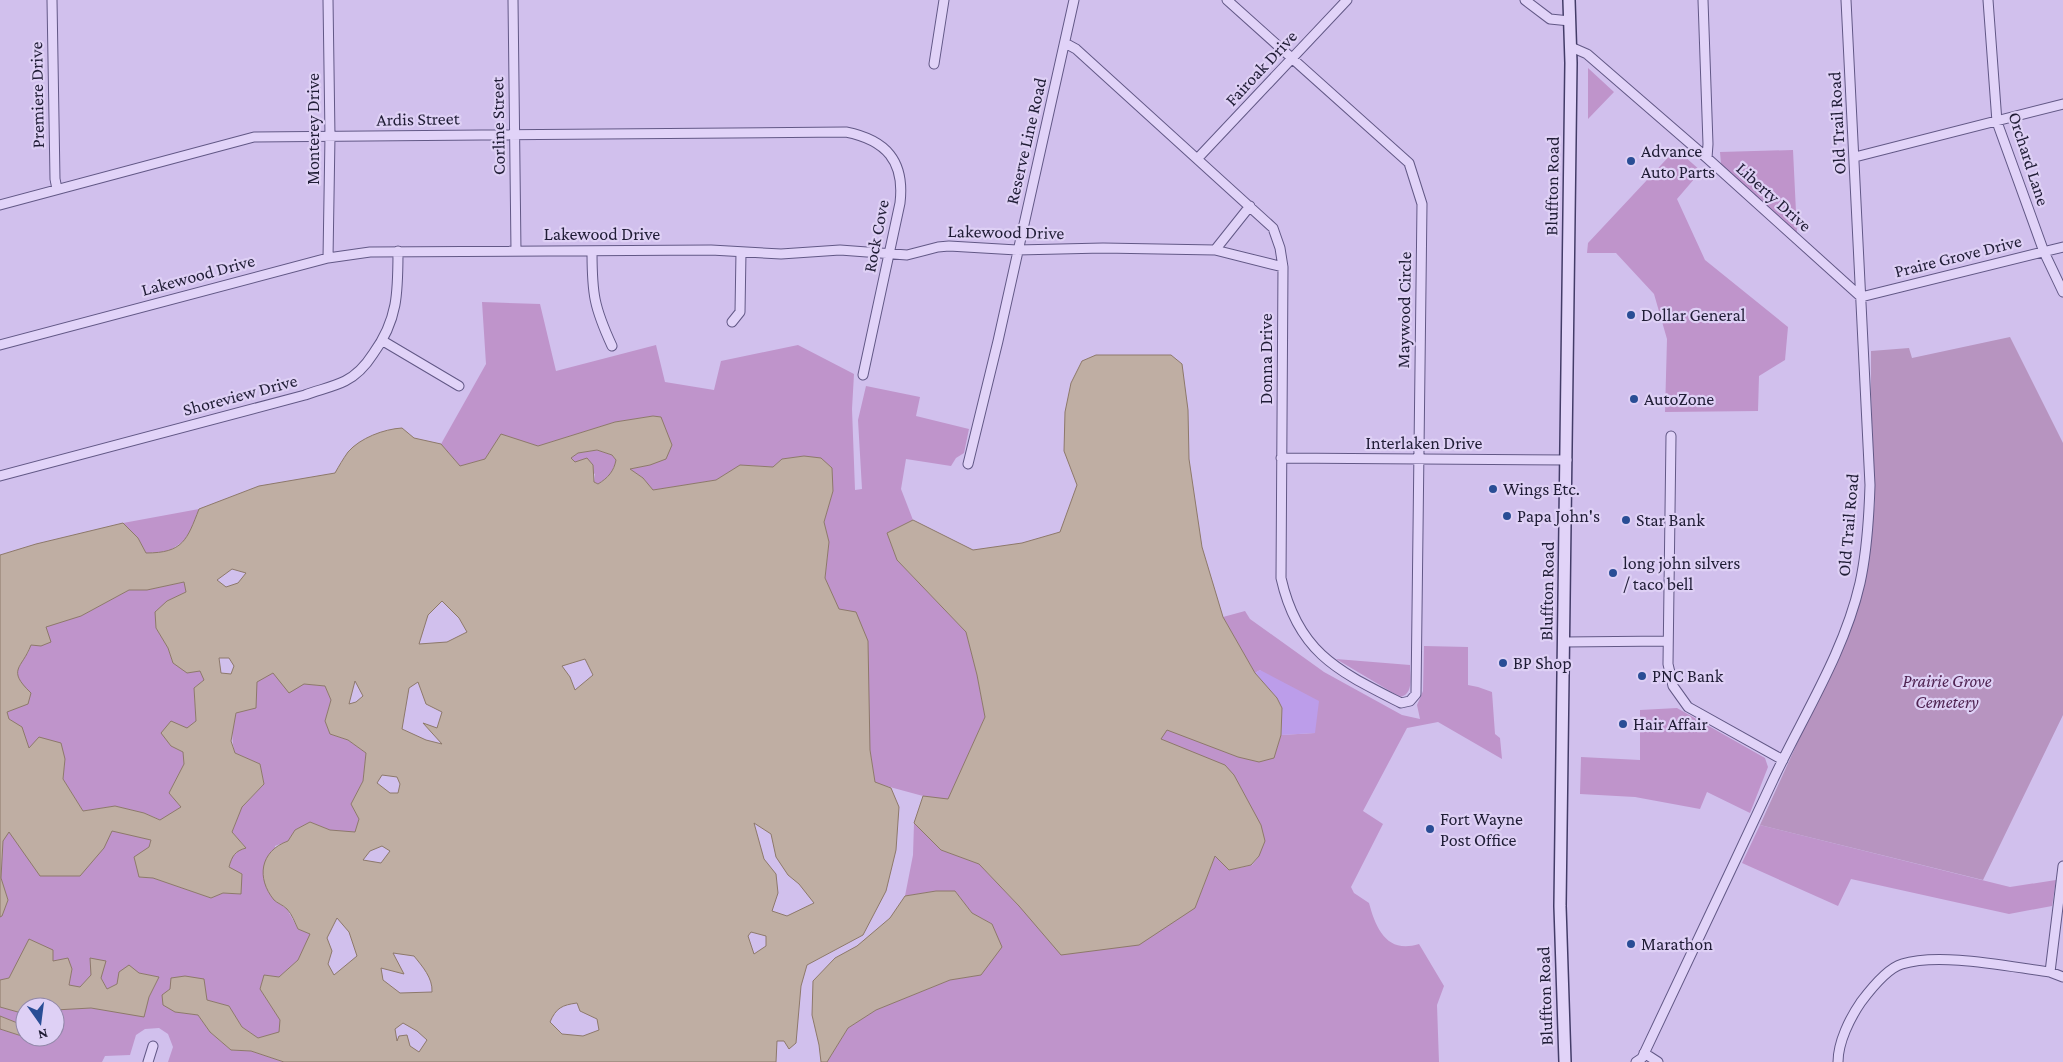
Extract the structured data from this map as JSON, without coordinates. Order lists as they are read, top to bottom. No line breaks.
{"streets":{"main road":["Bluffton Road"],"street":["Fairoak Drive","Premiere Drive","Ardis Street","Old Trail Road","Corline Street","Monterey Drive","Reserve Line Road","Orchard Lane","Liberty Drive","Lakewood Drive","Rock Cove","Praire Grove Drive","Maywood Circle","Donna Drive","Shoreview Drive","Interlaken Drive"]},"crossings":[["Fairoak Drive","Maywood Circle"],["Fairoak Drive","Donna Drive"],["Premiere Drive","Ardis Street"],["Ardis Street","Corline Street"],["Ardis Street","Monterey Drive"],["Ardis Street","Rock Cove"],["Old Trail Road","Liberty Drive"],["Old Trail Road","Praire Grove Drive"],["Corline Street","Lakewood Drive"],["Monterey Drive","Lakewood Drive"],["Reserve Line Road","Lakewood Drive"],["Reserve Line Road","Donna Drive"],["Orchard Lane","Praire Grove Drive"],["Bluffton Road","Liberty Drive"],["Bluffton Road","Interlaken Drive"],["Liberty Drive","Praire Grove Drive"],["Lakewood Drive","Rock Cove"],["Lakewood Drive","Donna Drive"],["Lakewood Drive","Shoreview Drive"],["Maywood Circle","Donna Drive"],["Maywood Circle","Interlaken Drive"],["Donna Drive","Interlaken Drive"]],"parks":["Prairie Grove Cemetery"],"places":["Advance Auto Parts","Dollar General","AutoZone","Wings Etc.","Papa John's","Star Bank","long john silvers / taco bell","BP Shop","PNC Bank","Hair Affair","Fort Wayne Post Office","Marathon"],"north":"bottom"}
